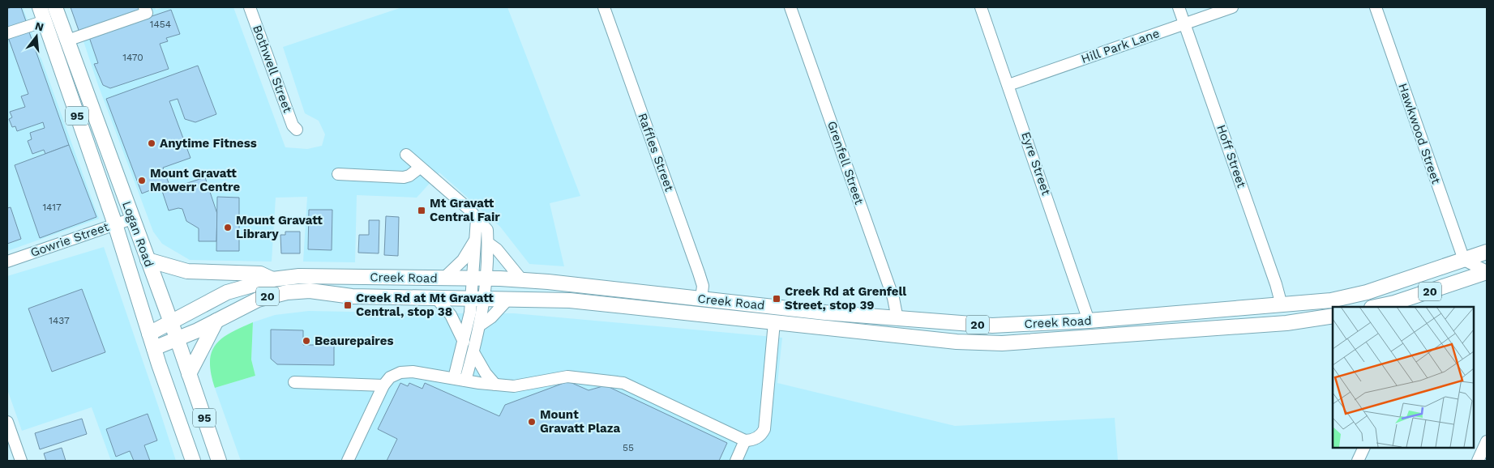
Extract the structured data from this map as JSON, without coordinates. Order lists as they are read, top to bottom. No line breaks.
{"streets":{"main road":["95","Logan Road","Creek Road","20"],"street":["Hill Park Lane","Bothwell Street","Hawkwood Street","Raffles Street","Hoff Street","Grenfell Street","Eyre Street","Gowrie Street"]},"crossings":[["Hill Park Lane","Hoff Street"],["Hill Park Lane","Eyre Street"],["Hawkwood Street","Creek Road"],["Raffles Street","Creek Road"],["Hoff Street","Creek Road"],["Grenfell Street","Creek Road"],["Eyre Street","Creek Road"],["Logan Road","Gowrie Street"],["Logan Road","Creek Road"]],"places":{"other":["Anytime Fitness","Mount Gravatt Mowerr Centre","Mount Gravatt Library","Beaurepaires","Mount Gravatt Plaza"],"transit":["Mt Gravatt Central Fair","Creek Rd at Grenfell Street, stop 39","Creek Rd at Mt Gravatt Central, stop 38"]},"house_numbers":["1454","1470","1417","1437","55"],"north":"top"}
